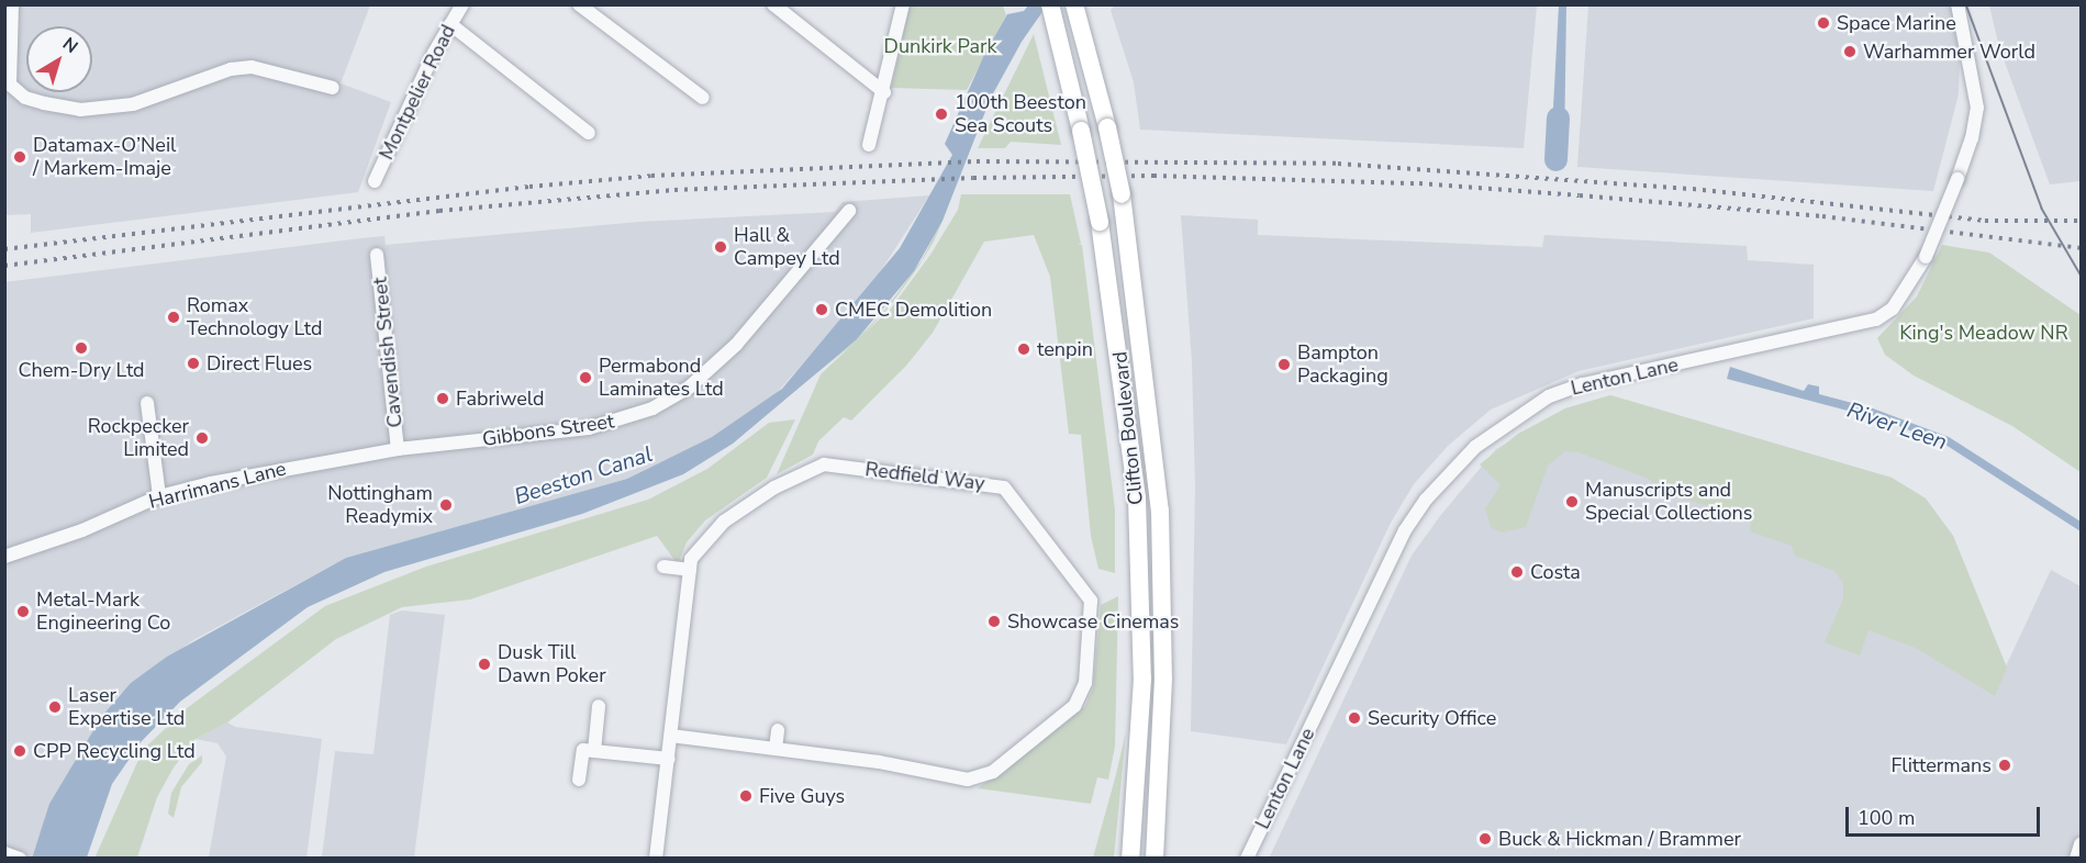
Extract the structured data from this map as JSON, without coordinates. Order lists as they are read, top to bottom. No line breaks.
{"streets":{"highway":["Clifton Boulevard"],"street":["Montpelier Road","Cavendish Street","Lenton Lane","Gibbons Street","Redfield Way","Harrimans Lane"]},"crossings":[["Cavendish Street","Gibbons Street"],["Cavendish Street","Harrimans Lane"],["Gibbons Street","Harrimans Lane"]],"water":["River Leen","Beeston Canal"],"parks":["Dunkirk Park","King's Meadow NR"],"places":["Space Marine","Warhammer World","100th Beeston Sea Scouts","Datamax-O’Neil / Markem-Imaje","Hall & Campey Ltd","CMEC Demolition","Romax Technology Ltd","Chem-Dry Ltd","tenpin","Direct Flues","Bampton Packaging","Permabond Laminates Ltd","Fabriweld","Rockpecker Limited","Manuscripts and Special Collections","Nottingham Readymix","Costa","Metal-Mark Engineering Co","Showcase Cinemas","Dusk Till Dawn Poker","Laser Expertise Ltd","Security Office","CPP Recycling Ltd","Flittermans","Five Guys","Buck & Hickman / Brammer"],"scale_bar":"100 m","north":"top right"}
